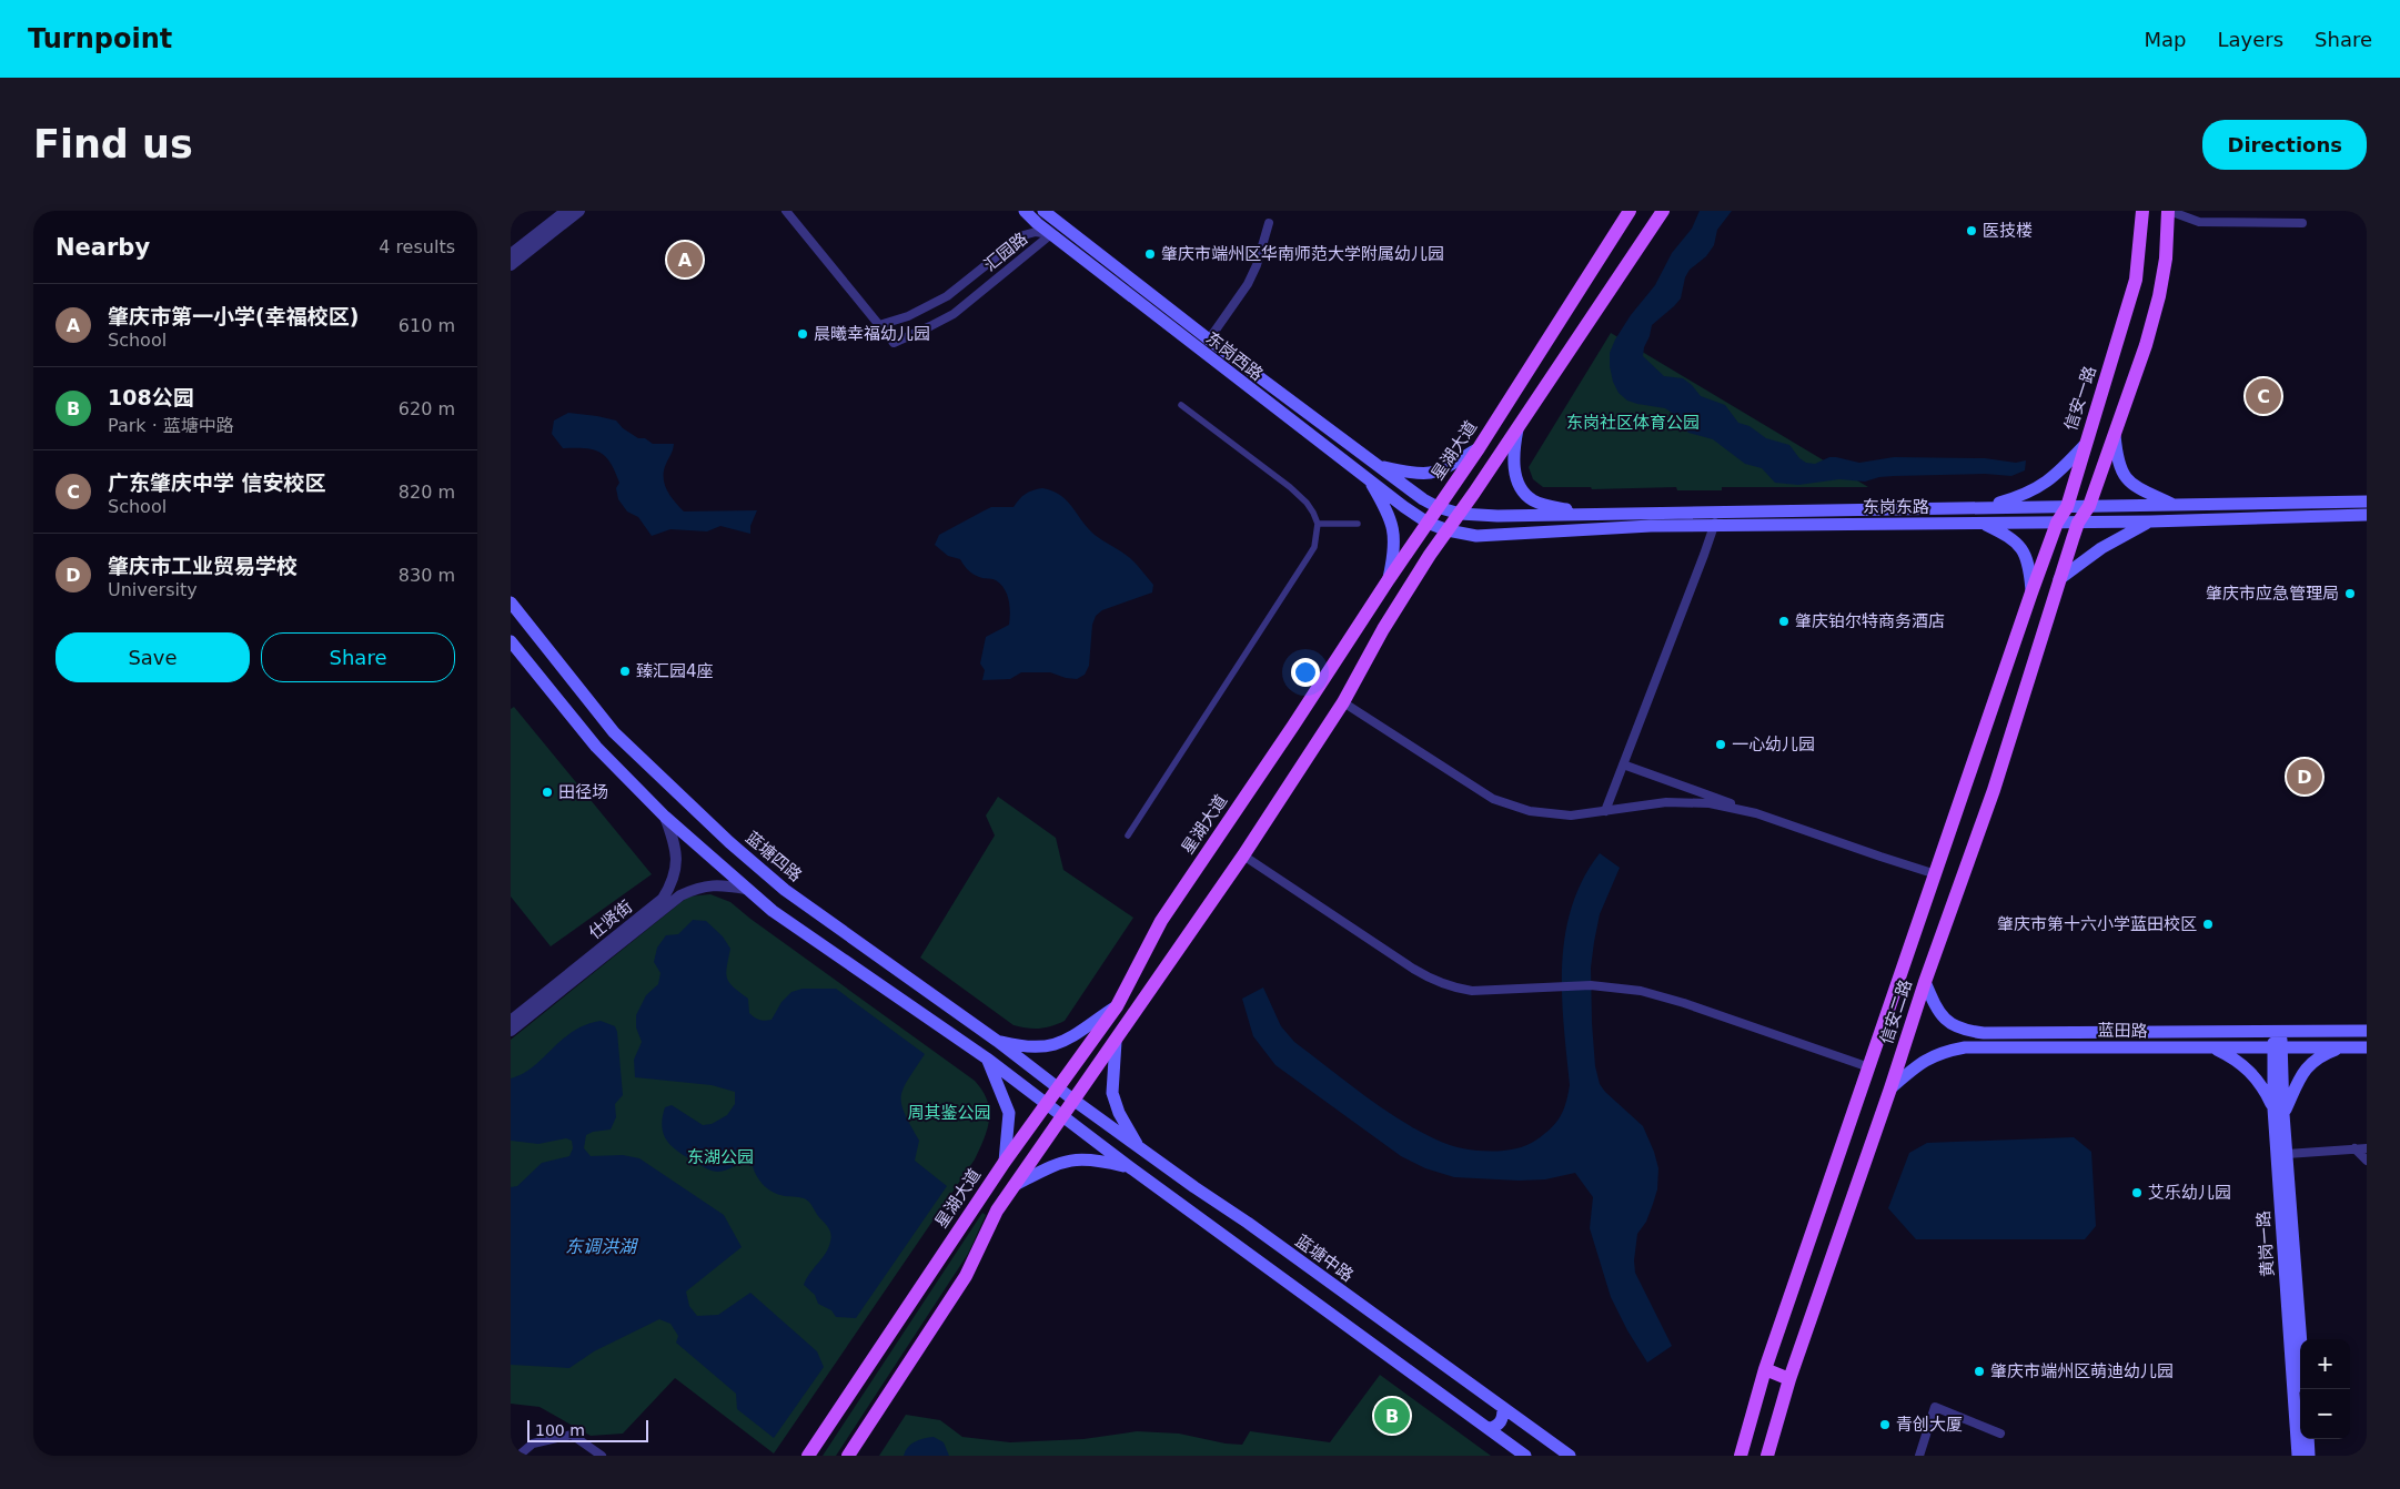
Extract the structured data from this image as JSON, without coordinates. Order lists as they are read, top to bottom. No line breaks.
{"streets":{"main road":["东岗西路","信安一路","星湖大道","东岗东路","蓝塘四路","信安二路","蓝田路","黄岗一路","蓝塘中路"],"street":["汇园路","仕贤街"]},"crossings":[["汇园路","东岗西路"],["东岗西路","星湖大道"],["东岗西路","东岗东路"],["信安一路","东岗东路"],["信安一路","信安二路"],["星湖大道","东岗东路"],["星湖大道","蓝塘四路"],["星湖大道","蓝塘中路"],["蓝塘四路","蓝塘中路"],["信安二路","蓝田路"],["蓝田路","黄岗一路"]],"water":["东调洪湖"],"parks":["东岗社区体育公园","周其鉴公园","东湖公园"],"places":["医技楼","肇庆市端州区华南师范大学附属幼儿园","晨曦幸福幼儿园","肇庆市应急管理局","肇庆铂尔特商务酒店","臻汇园4座","一心幼儿园","田径场","肇庆市第十六小学蓝田校区","艾乐幼儿园","肇庆市端州区萌迪幼儿园","青创大厦"],"scale_bar":"100 m","page":{"header":"Turnpoint","nav":["Map","Layers","Share"],"buttons":["Directions",["Save","Share"]],"title":"Find us","heading":["Nearby","4 results"],"pins":["A","C","D","B"],"list":[{"mark":"A","name":"肇庆市第一小学(幸福校区)","note":"School","value":"610 m"},{"mark":"B","name":"108公园","note":"Park · 蓝塘中路","value":"620 m"},{"mark":"C","name":"广东肇庆中学 信安校区","note":"School","value":"820 m"},{"mark":"D","name":"肇庆市工业贸易学校","note":"University","value":"830 m"}],"map_buttons":["+","−"],"scale":"100 m"}}
